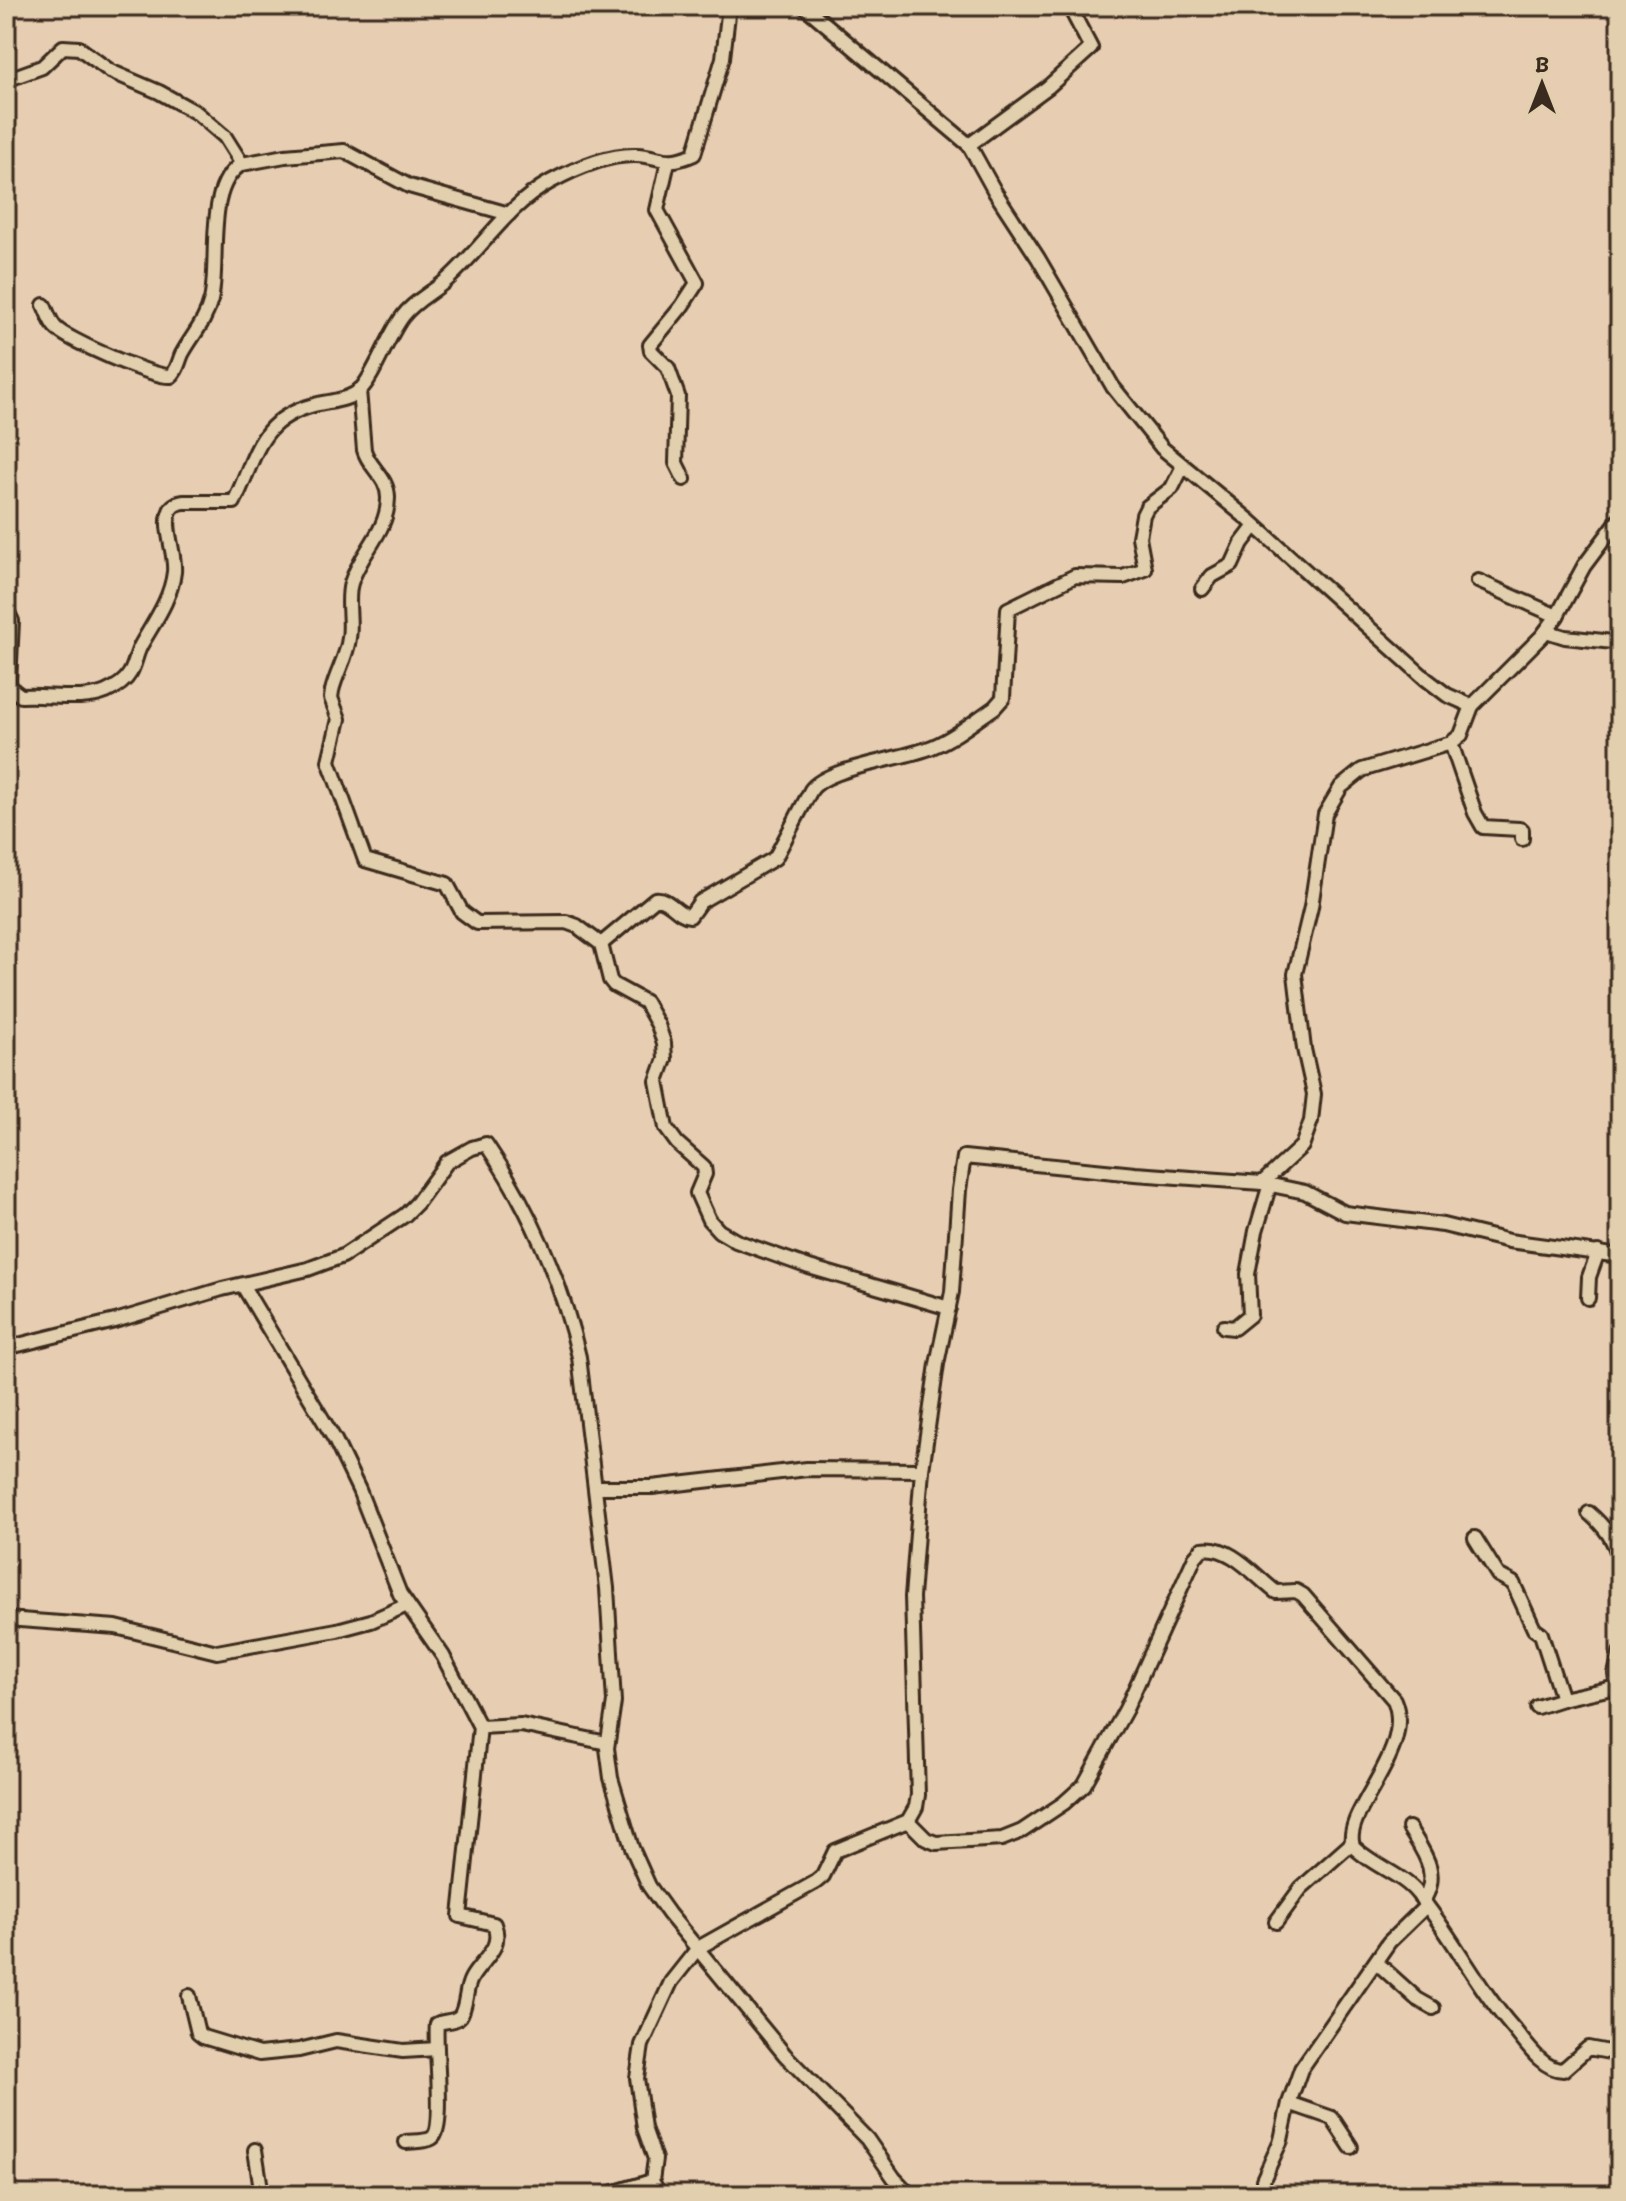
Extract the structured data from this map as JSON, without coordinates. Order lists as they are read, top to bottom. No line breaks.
{"north":"top"}
